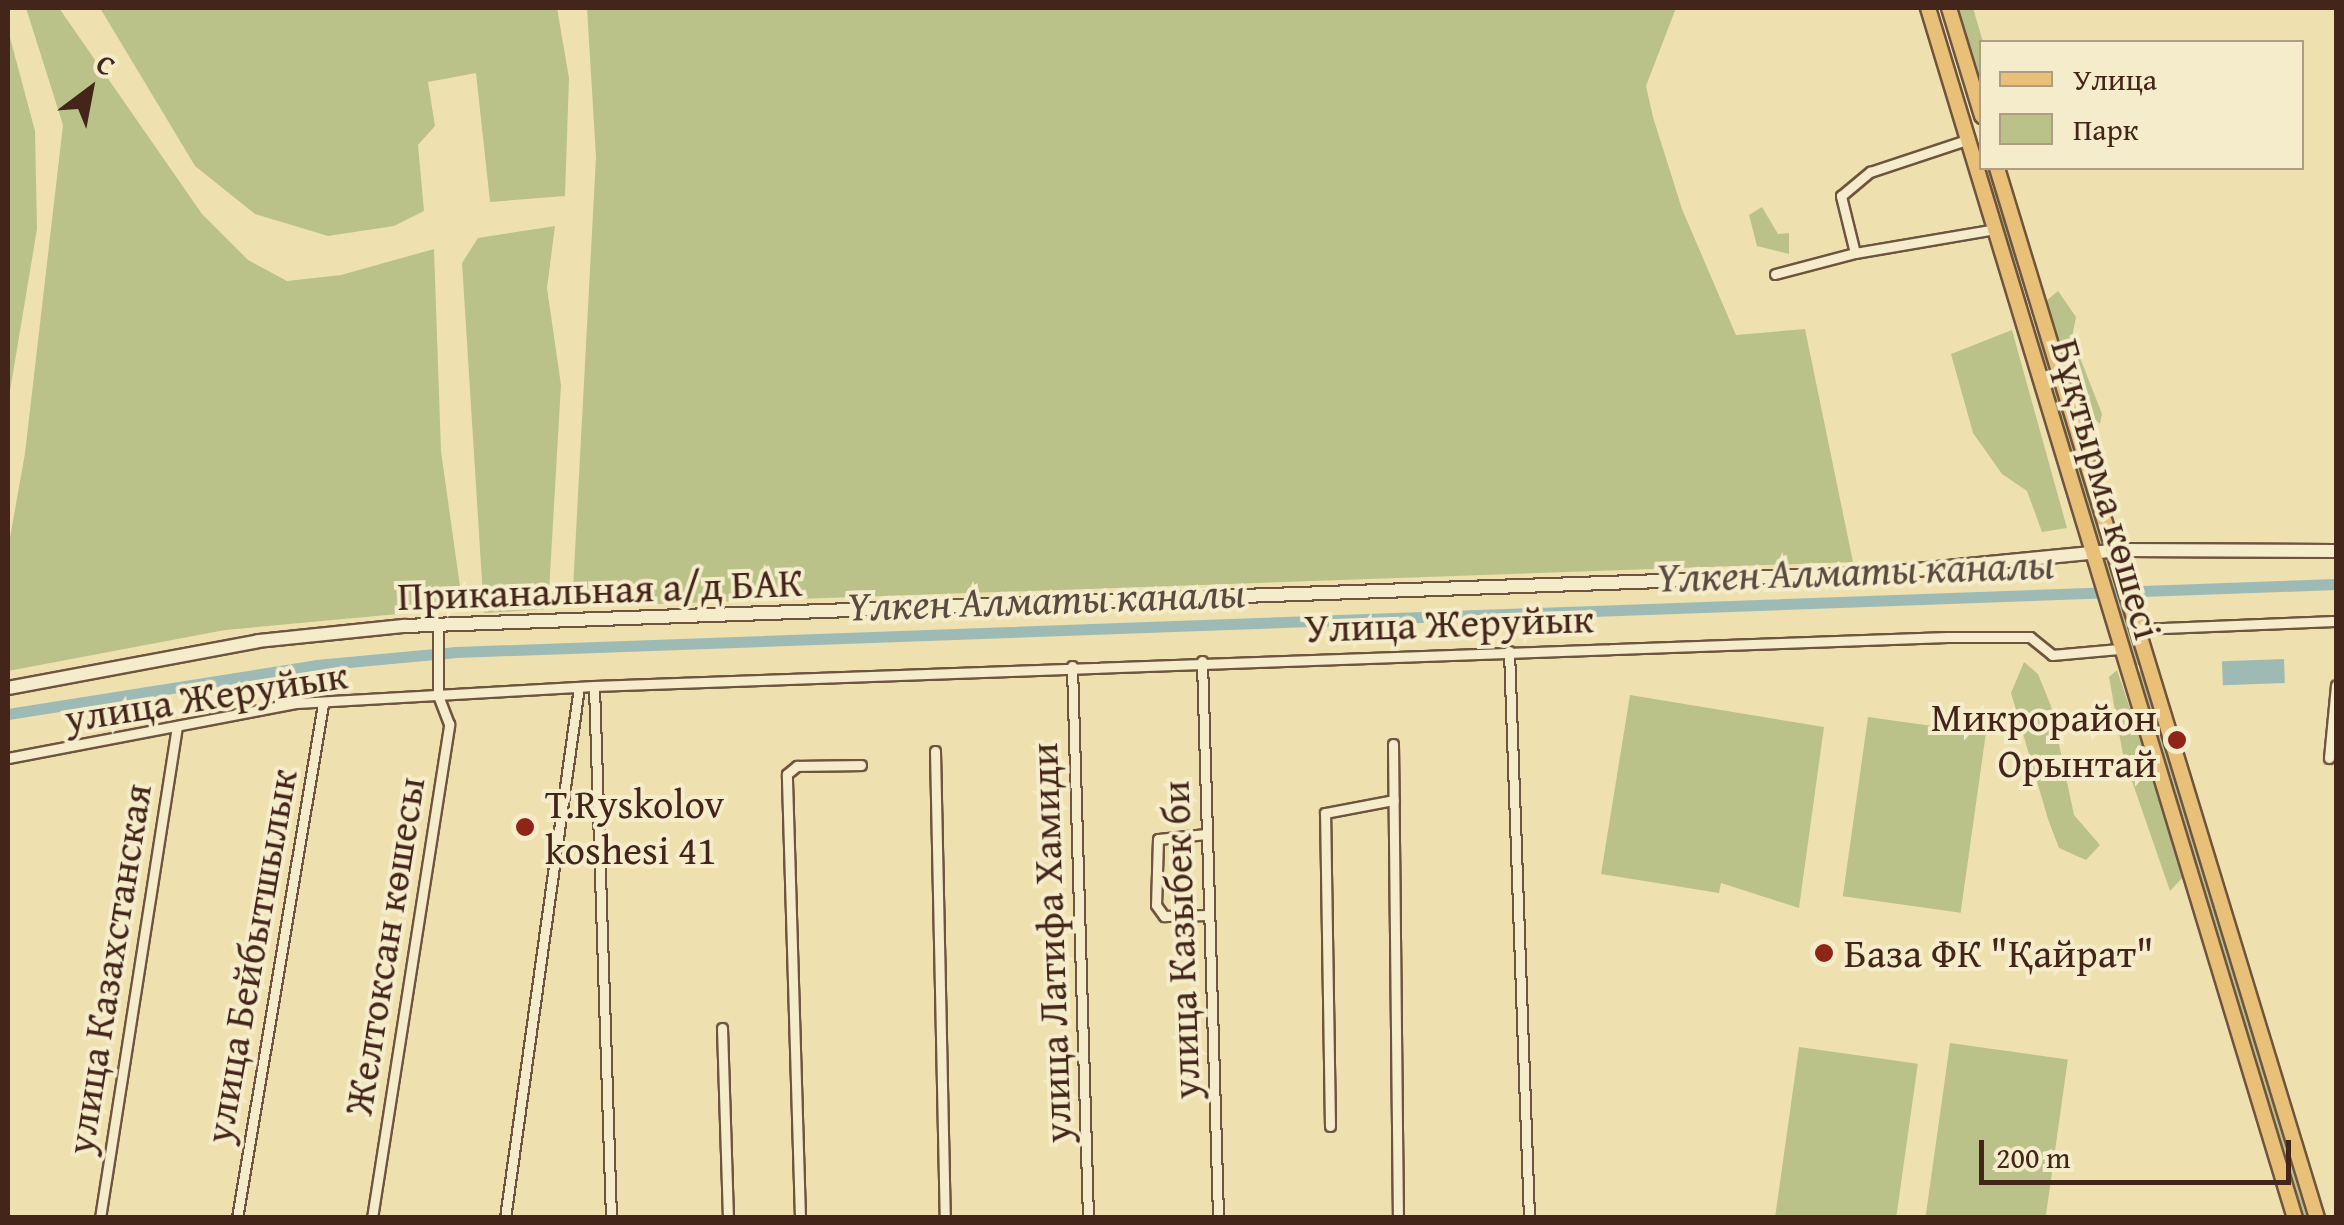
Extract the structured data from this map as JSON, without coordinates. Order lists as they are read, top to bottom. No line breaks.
{"streets":{"main road":["Бұқтырма көшесі"],"street":["Приканальная а/д БАК","Улица Жеруйык","улица Жеруйык","улица Казыбек би","улица Латифа Хамиди","Желтоксан көшесы","улица Бейбытшылык","улица Казахстанская"]},"crossings":[["Бұқтырма көшесі","Приканальная а/д БАК"],["Бұқтырма көшесі","Улица Жеруйык"],["Приканальная а/д БАК","Желтоксан көшесы"],["Улица Жеруйык","улица Жеруйык"],["Улица Жеруйык","улица Казыбек би"],["Улица Жеруйык","улица Латифа Хамиди"],["улица Жеруйык","Желтоксан көшесы"],["улица Жеруйык","улица Бейбытшылык"],["улица Жеруйык","улица Казахстанская"]],"water":["Үлкен Алматы каналы"],"places":["Микрорайон Орынтай","T.Ryskolov koshesi 41","База ФК \"Қайрат\""],"legend":["Улица","Парк"],"scale_bar":"200 m","north":"top right"}
